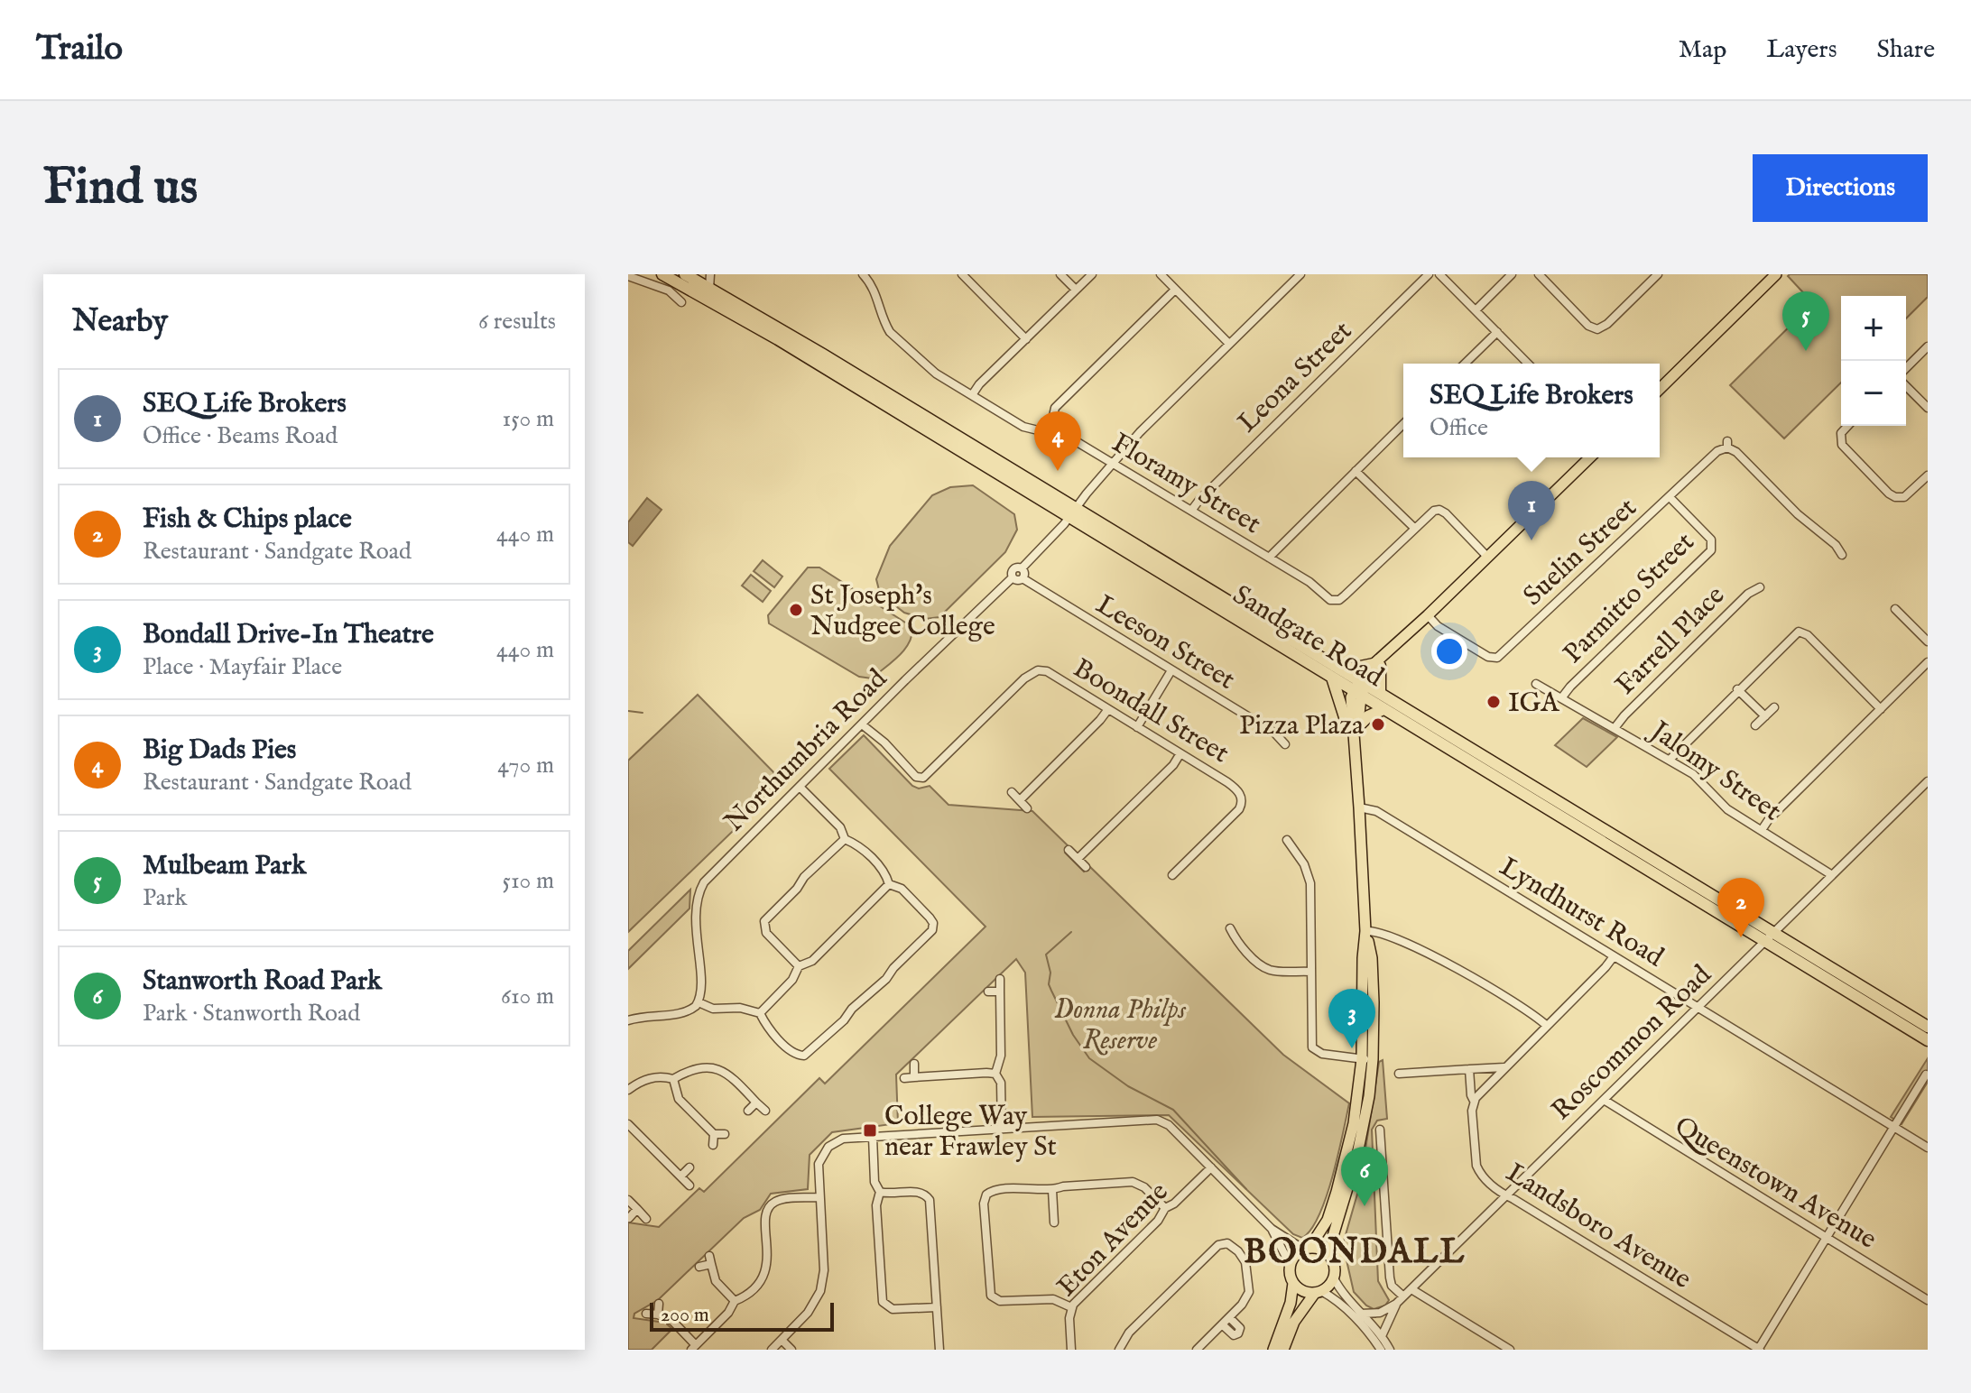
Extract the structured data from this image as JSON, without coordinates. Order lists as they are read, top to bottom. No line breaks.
{"streets":{"highway":["Sandgate Road"],"street":["Leona Street","Floramy Street","Suelin Street","Parmitto Street","Farrell Place","Leeson Street","Boondall Street","Northumbria Road","Jalomy Street","Lyndhurst Road","Roscommon Road","Queenstown Avenue","Landsboro Avenue","Eton Avenue"]},"crossings":[["Leona Street","Floramy Street"],["Suelin Street","Parmitto Street"],["Parmitto Street","Jalomy Street"],["Sandgate Road","Roscommon Road"],["Farrell Place","Jalomy Street"],["Leeson Street","Northumbria Road"],["Boondall Street","Northumbria Road"],["Jalomy Street","Roscommon Road"],["Lyndhurst Road","Roscommon Road"],["Roscommon Road","Queenstown Avenue"],["Roscommon Road","Landsboro Avenue"]],"districts":["BOONDALL"],"parks":["Donna Philps Reserve"],"places":{"other":["St Joseph's Nudgee College","IGA","Pizza Plaza"],"transit":["College Way near Frawley St"]},"scale_bar":"200 m","page":{"header":"Trailo","nav":["Map","Layers","Share"],"buttons":"Directions","title":"Find us","heading":["Nearby","6 results"],"pins":["5","4","1","2","3","6"],"map_buttons":["+","−"],"popup":["SEQ Life Brokers","Office"],"list":[{"mark":"1","name":"SEQ Life Brokers","note":"Office · Beams Road","value":"150 m"},{"mark":"2","name":"Fish & Chips place","note":"Restaurant · Sandgate Road","value":"440 m"},{"mark":"3","name":"Bondall Drive-In Theatre","note":"Place · Mayfair Place","value":"440 m"},{"mark":"4","name":"Big Dads Pies","note":"Restaurant · Sandgate Road","value":"470 m"},{"mark":"5","name":"Mulbeam Park","note":"Park","value":"510 m"},{"mark":"6","name":"Stanworth Road Park","note":"Park · Stanworth Road","value":"610 m"}],"scale":"200 m"}}
